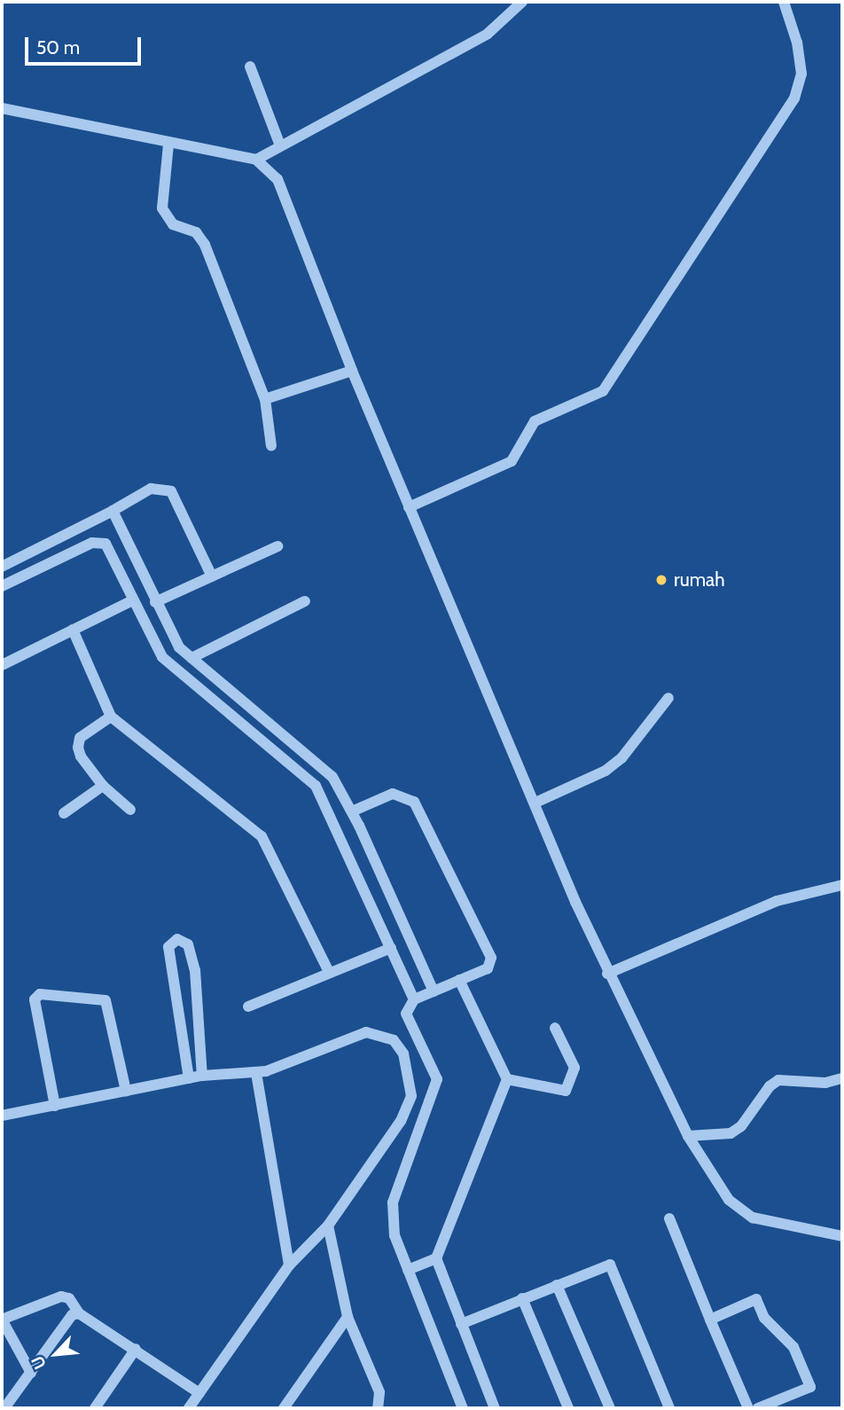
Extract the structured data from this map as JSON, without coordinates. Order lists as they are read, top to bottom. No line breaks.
{"places":["rumah"],"scale_bar":"50 m","north":"bottom left"}
